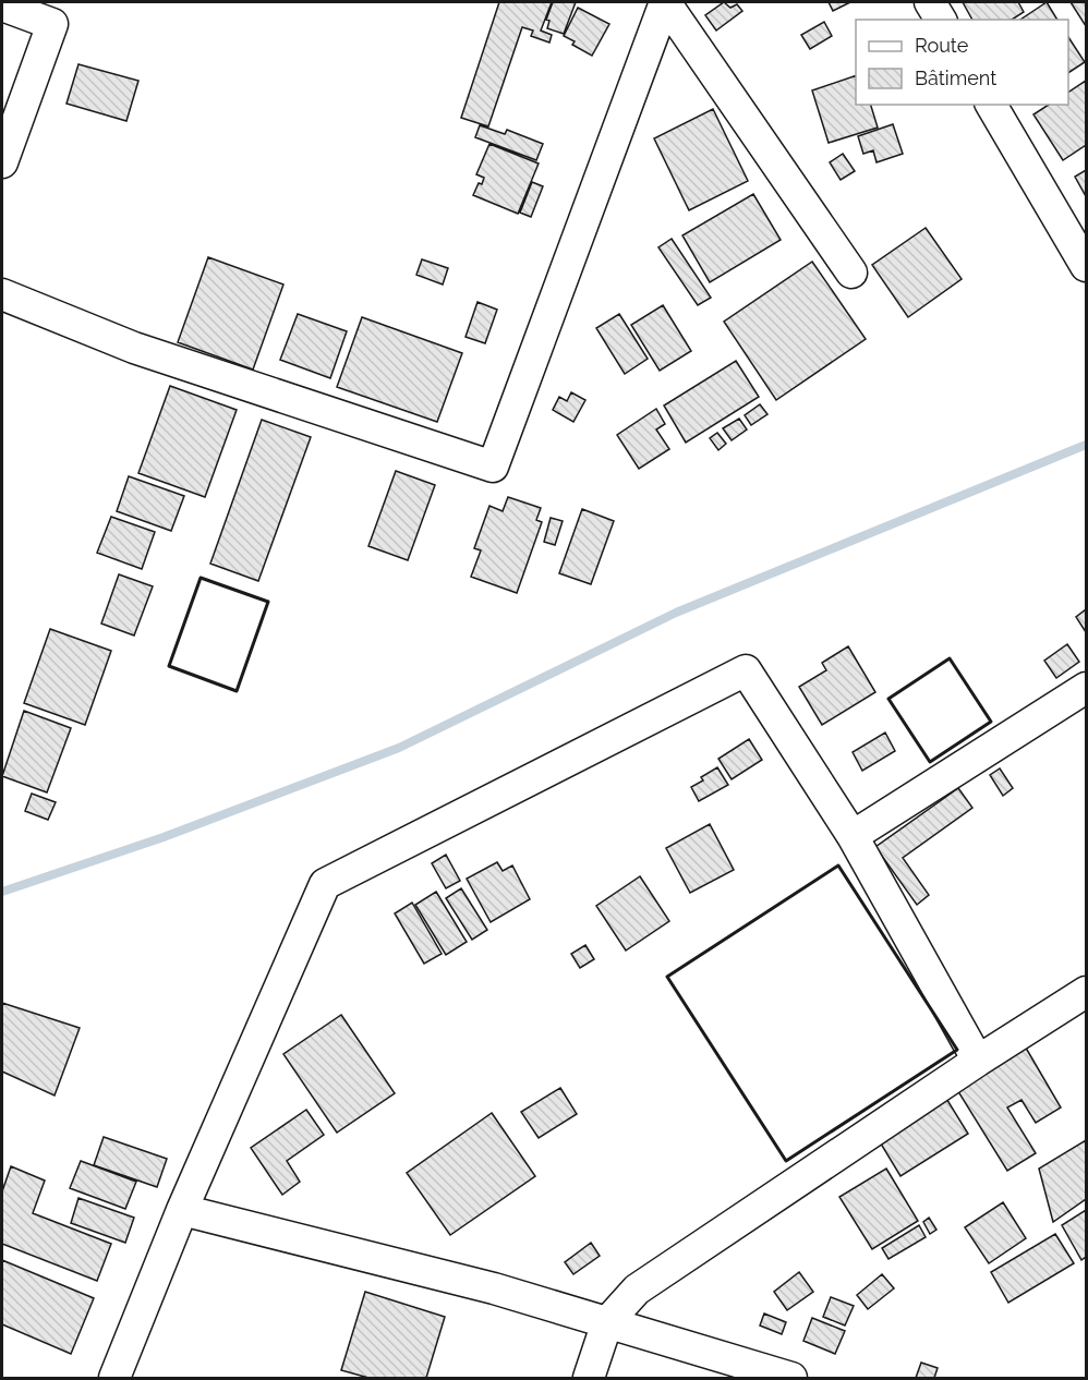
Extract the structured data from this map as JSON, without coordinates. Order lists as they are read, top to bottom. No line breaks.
{"legend":["Route","Bâtiment"]}
